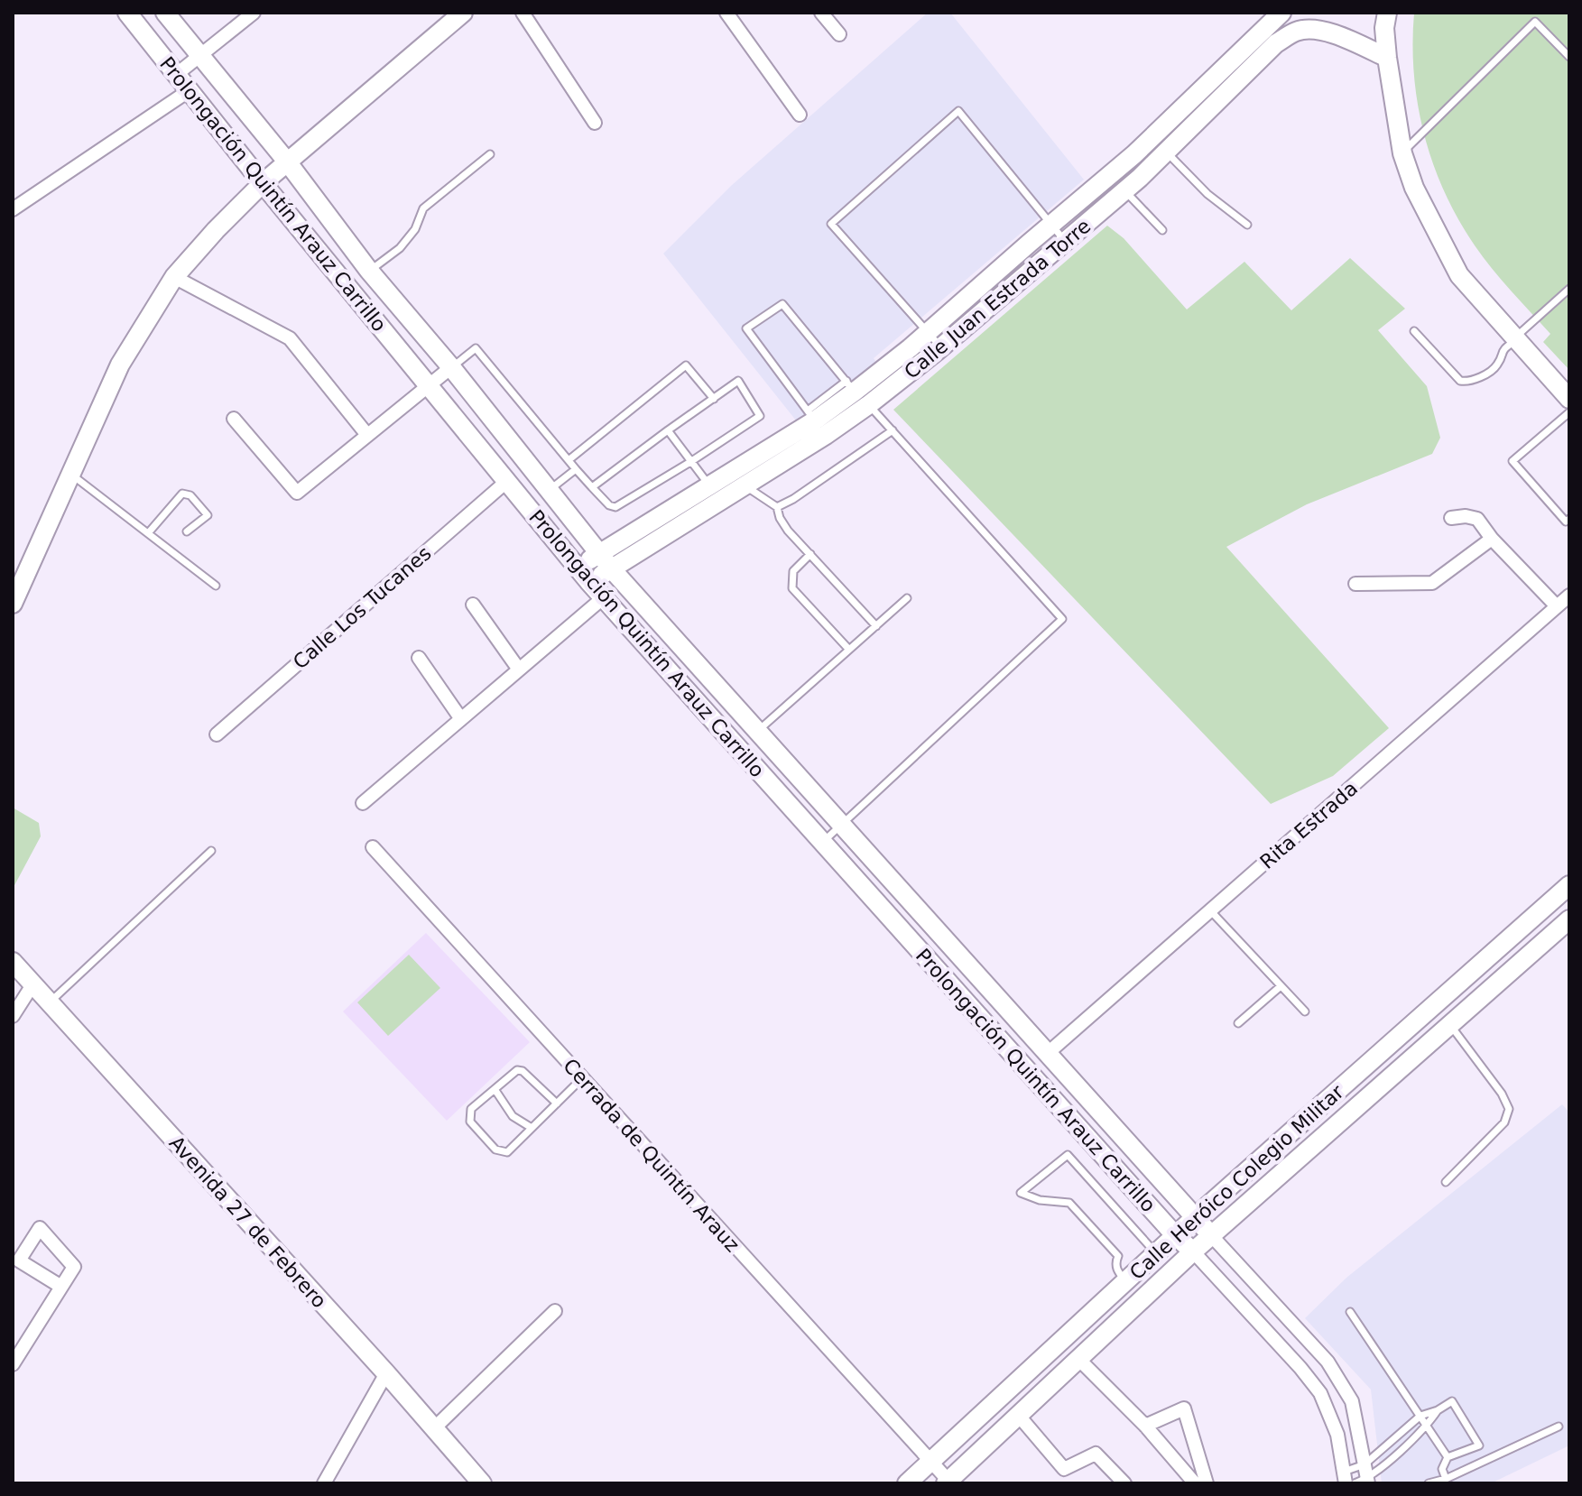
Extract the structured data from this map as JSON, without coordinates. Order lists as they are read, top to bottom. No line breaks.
{"streets":{"street":["Prolongación Quintín Arauz Carrillo","Calle Juan Estrada Torre","Calle Los Tucanes","Rita Estrada","Cerrada de Quintín Arauz","Calle Heróico Colegio Militar","Avenida 27 de Febrero"]},"crossings":[["Prolongación Quintín Arauz Carrillo","Calle Juan Estrada Torre"],["Prolongación Quintín Arauz Carrillo","Calle Los Tucanes"],["Prolongación Quintín Arauz Carrillo","Rita Estrada"],["Prolongación Quintín Arauz Carrillo","Calle Heróico Colegio Militar"],["Cerrada de Quintín Arauz","Calle Heróico Colegio Militar"]]}
